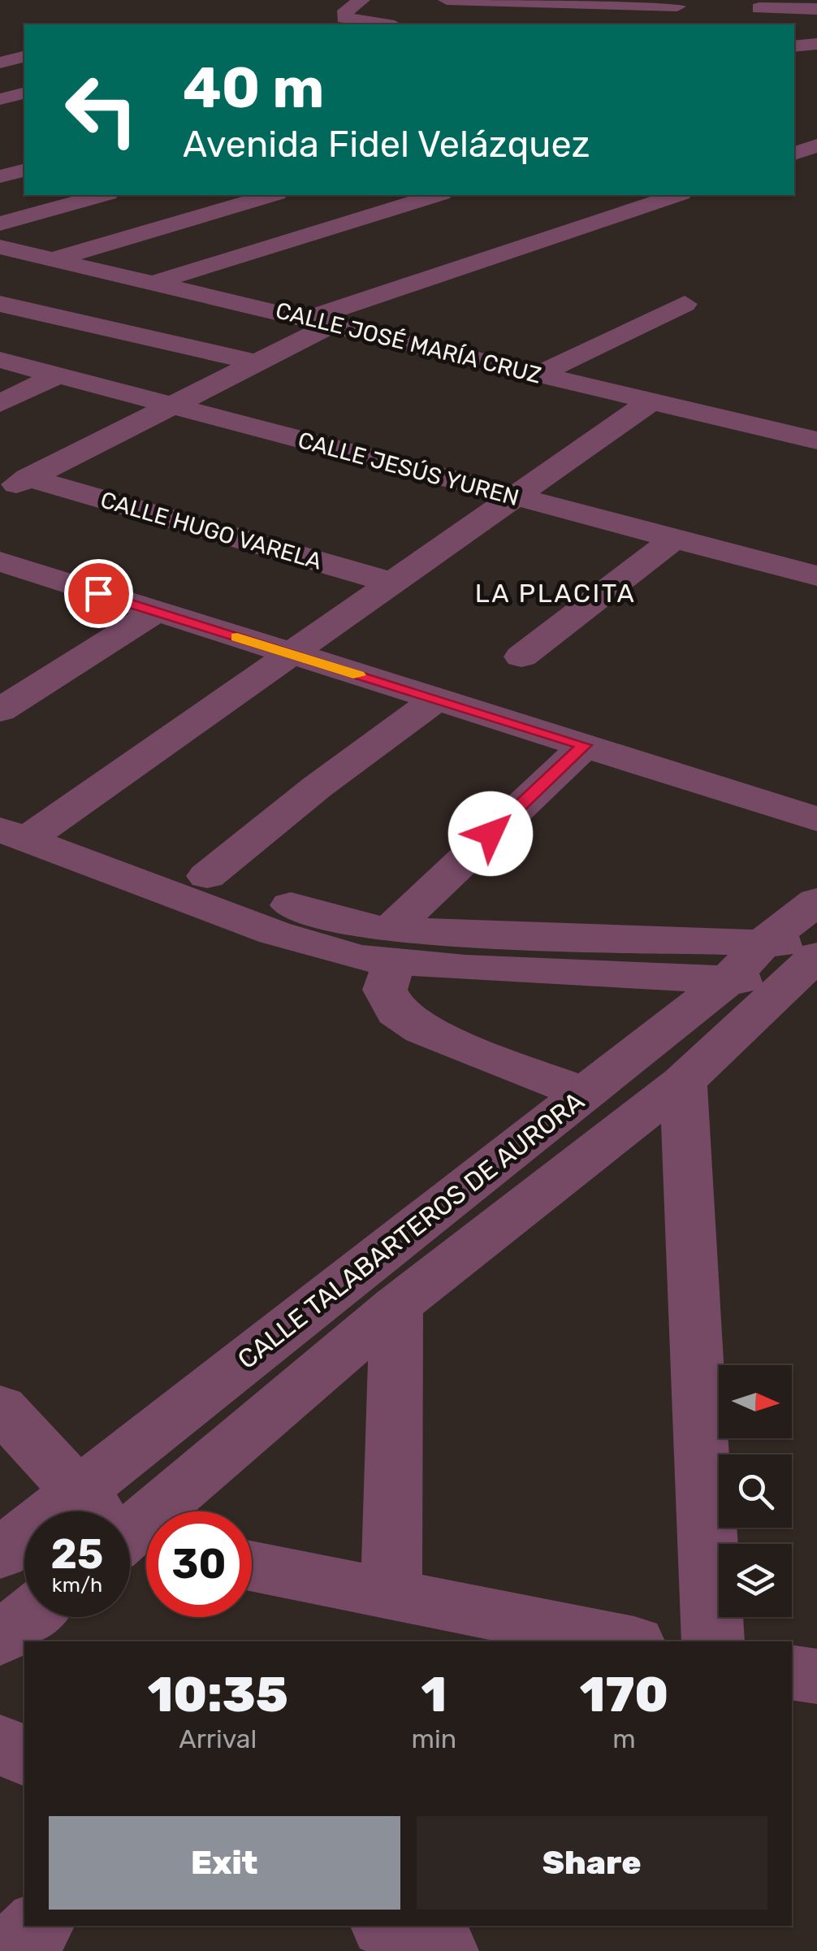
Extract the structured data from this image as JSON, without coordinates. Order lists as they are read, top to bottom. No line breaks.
{"streets":{"street":["CALLE JOSÉ MARÍA CRUZ","CALLE JESÚS YUREN","CALLE HUGO VARELA","CALLE TALABARTEROS DE AURORA"]},"districts":["LA PLACITA"],"north":"right","page":{"turn":["40 m","Avenida Fidel Velázquez"],"speed":"25 km/h","limit":"30","eta":["10:35","Arrival","1","min","170","m"],"buttons":["Exit","Share"]}}
